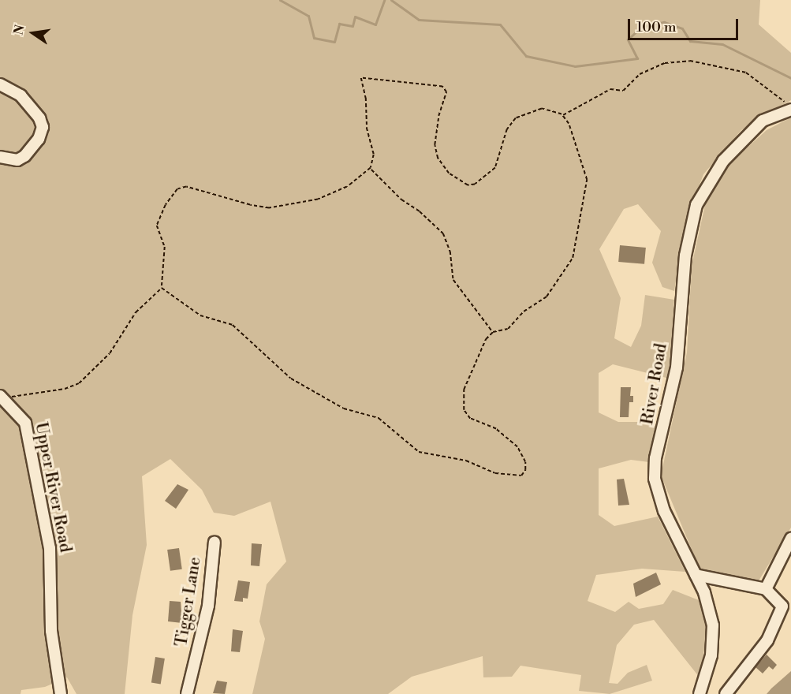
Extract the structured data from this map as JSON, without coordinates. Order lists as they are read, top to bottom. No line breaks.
{"streets":{"street":["River Road","Upper River Road","Tigger Lane"]},"scale_bar":"100 m","north":"left"}
